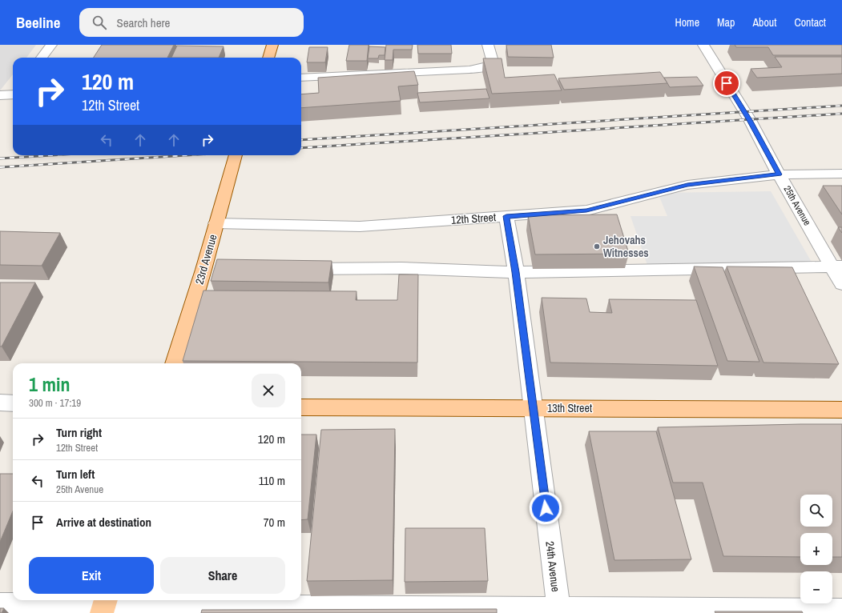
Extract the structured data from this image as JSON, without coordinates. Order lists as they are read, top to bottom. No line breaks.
{"streets":{"main road":["23rd Avenue","13th Street"],"street":["25th Avenue","12th Street","24th Avenue"]},"crossings":[["25th Avenue","12th Street"],["12th Street","23rd Avenue"],["12th Street","24th Avenue"],["13th Street","24th Avenue"]],"places":["Jehovahs Witnesses"],"page":{"header":"Beeline","search":"Search here","nav":["Home","Map","About","Contact"],"turn":["120 m","12th Street"],"heading":["1 min","300 m · 17:19"],"list":[{"name":"Turn right","note":"12th Street","value":"120 m"},{"name":"Turn left","note":"25th Avenue","value":"110 m"},{"name":"Arrive at destination","value":"70 m"}],"map_buttons":["+","−"],"buttons":["Exit","Share"]}}
